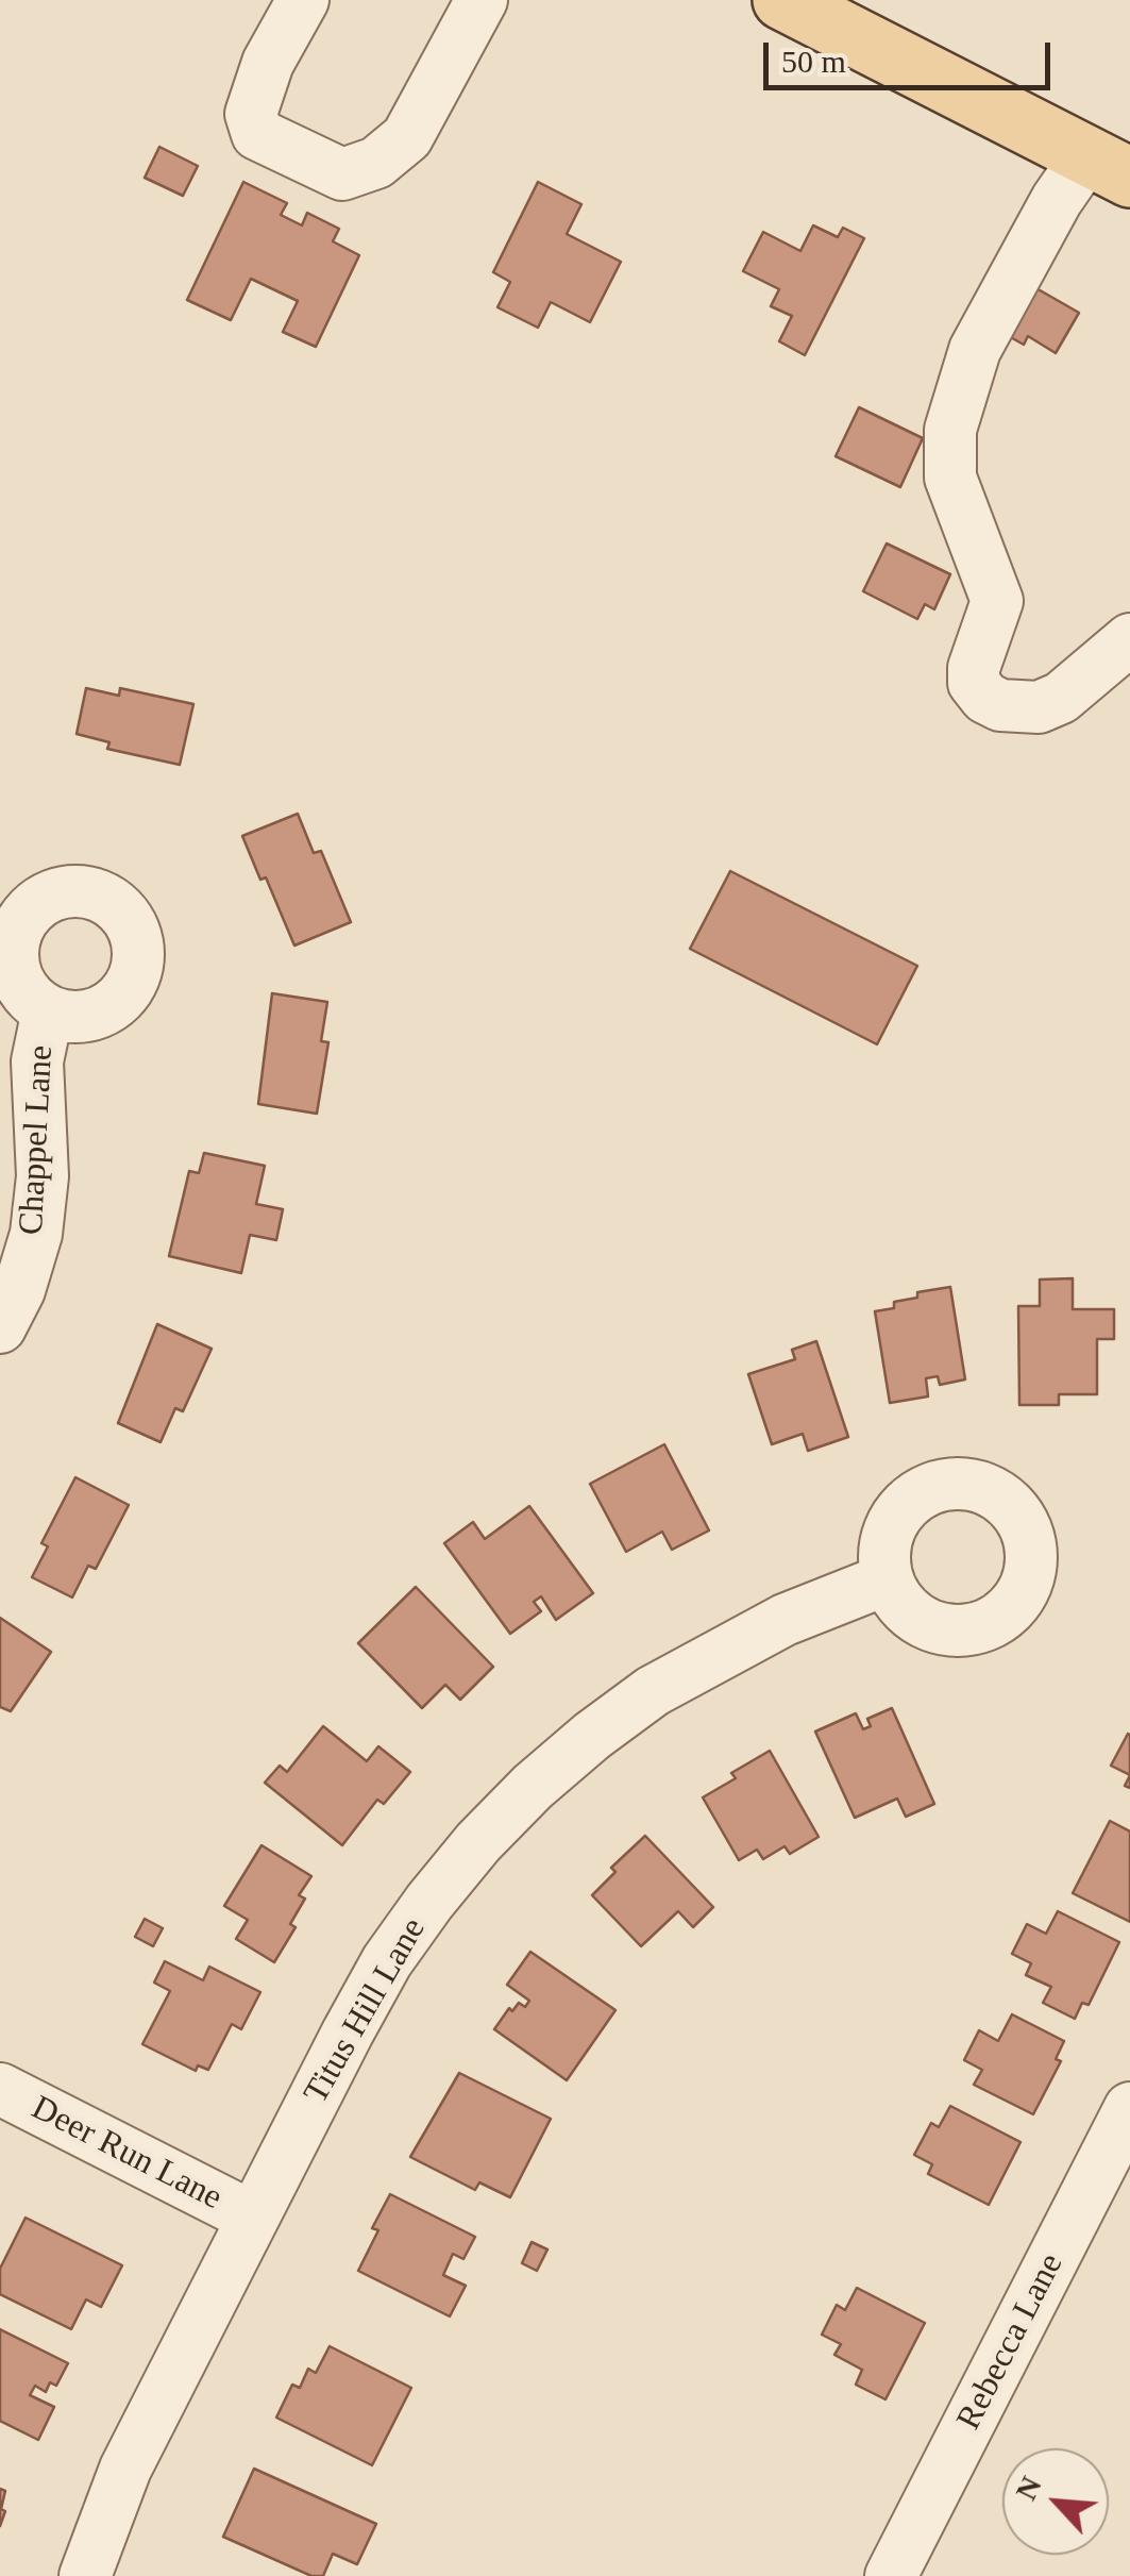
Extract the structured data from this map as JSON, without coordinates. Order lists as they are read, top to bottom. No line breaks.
{"streets":{"street":["Chappel Lane","Titus Hill Lane","Deer Run Lane","Rebecca Lane"]},"crossings":[["Titus Hill Lane","Deer Run Lane"]],"scale_bar":"50 m","north":"top left"}
